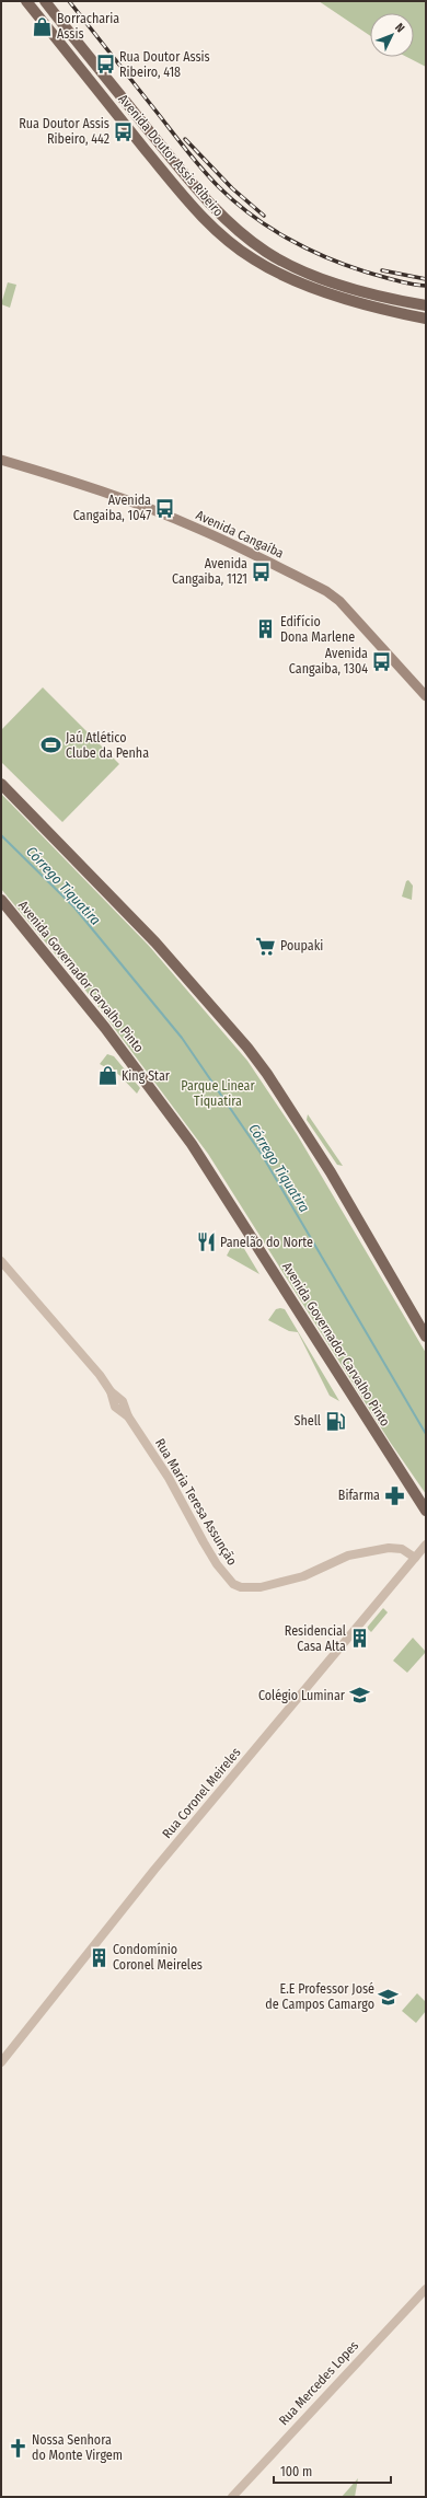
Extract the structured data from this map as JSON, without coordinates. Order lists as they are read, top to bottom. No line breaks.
{"streets":{"main road":["Avenida Doutor Assis Ribeiro","Avenida Cangaíba","Avenida Governador Carvalho Pinto"],"street":["Rua Maria Teresa Assunção","Rua Coronel Meireles","Rua Mercedes Lopes"]},"crossings":[["Rua Maria Teresa Assunção","Rua Coronel Meireles"]],"water":["Córrego Tiquatira"],"parks":["Parque Linear Tiquatira"],"places":{"shop":["Borracharia Assis","King Star"],"bus stop":["Rua Doutor Assis Ribeiro, 418","Rua Doutor Assis Ribeiro, 442","Avenida Cangaiba, 1047","Avenida Cangaiba, 1121","Avenida Cangaiba, 1304"],"building":["Edifício Dona Marlene","Residencial Casa Alta","Condomínio Coronel Meireles"],"sports":["Jaú Atlético Clube da Penha"],"supermarket":["Poupaki"],"restaurant":["Panelão do Norte"],"fuel station":["Shell"],"pharmacy":["Bifarma"],"school or university":["Colégio Luminar","E.E Professor José de Campos Camargo"],"church":["Nossa Senhora do Monte Virgem"]},"scale_bar":"100 m","north":"top right"}
